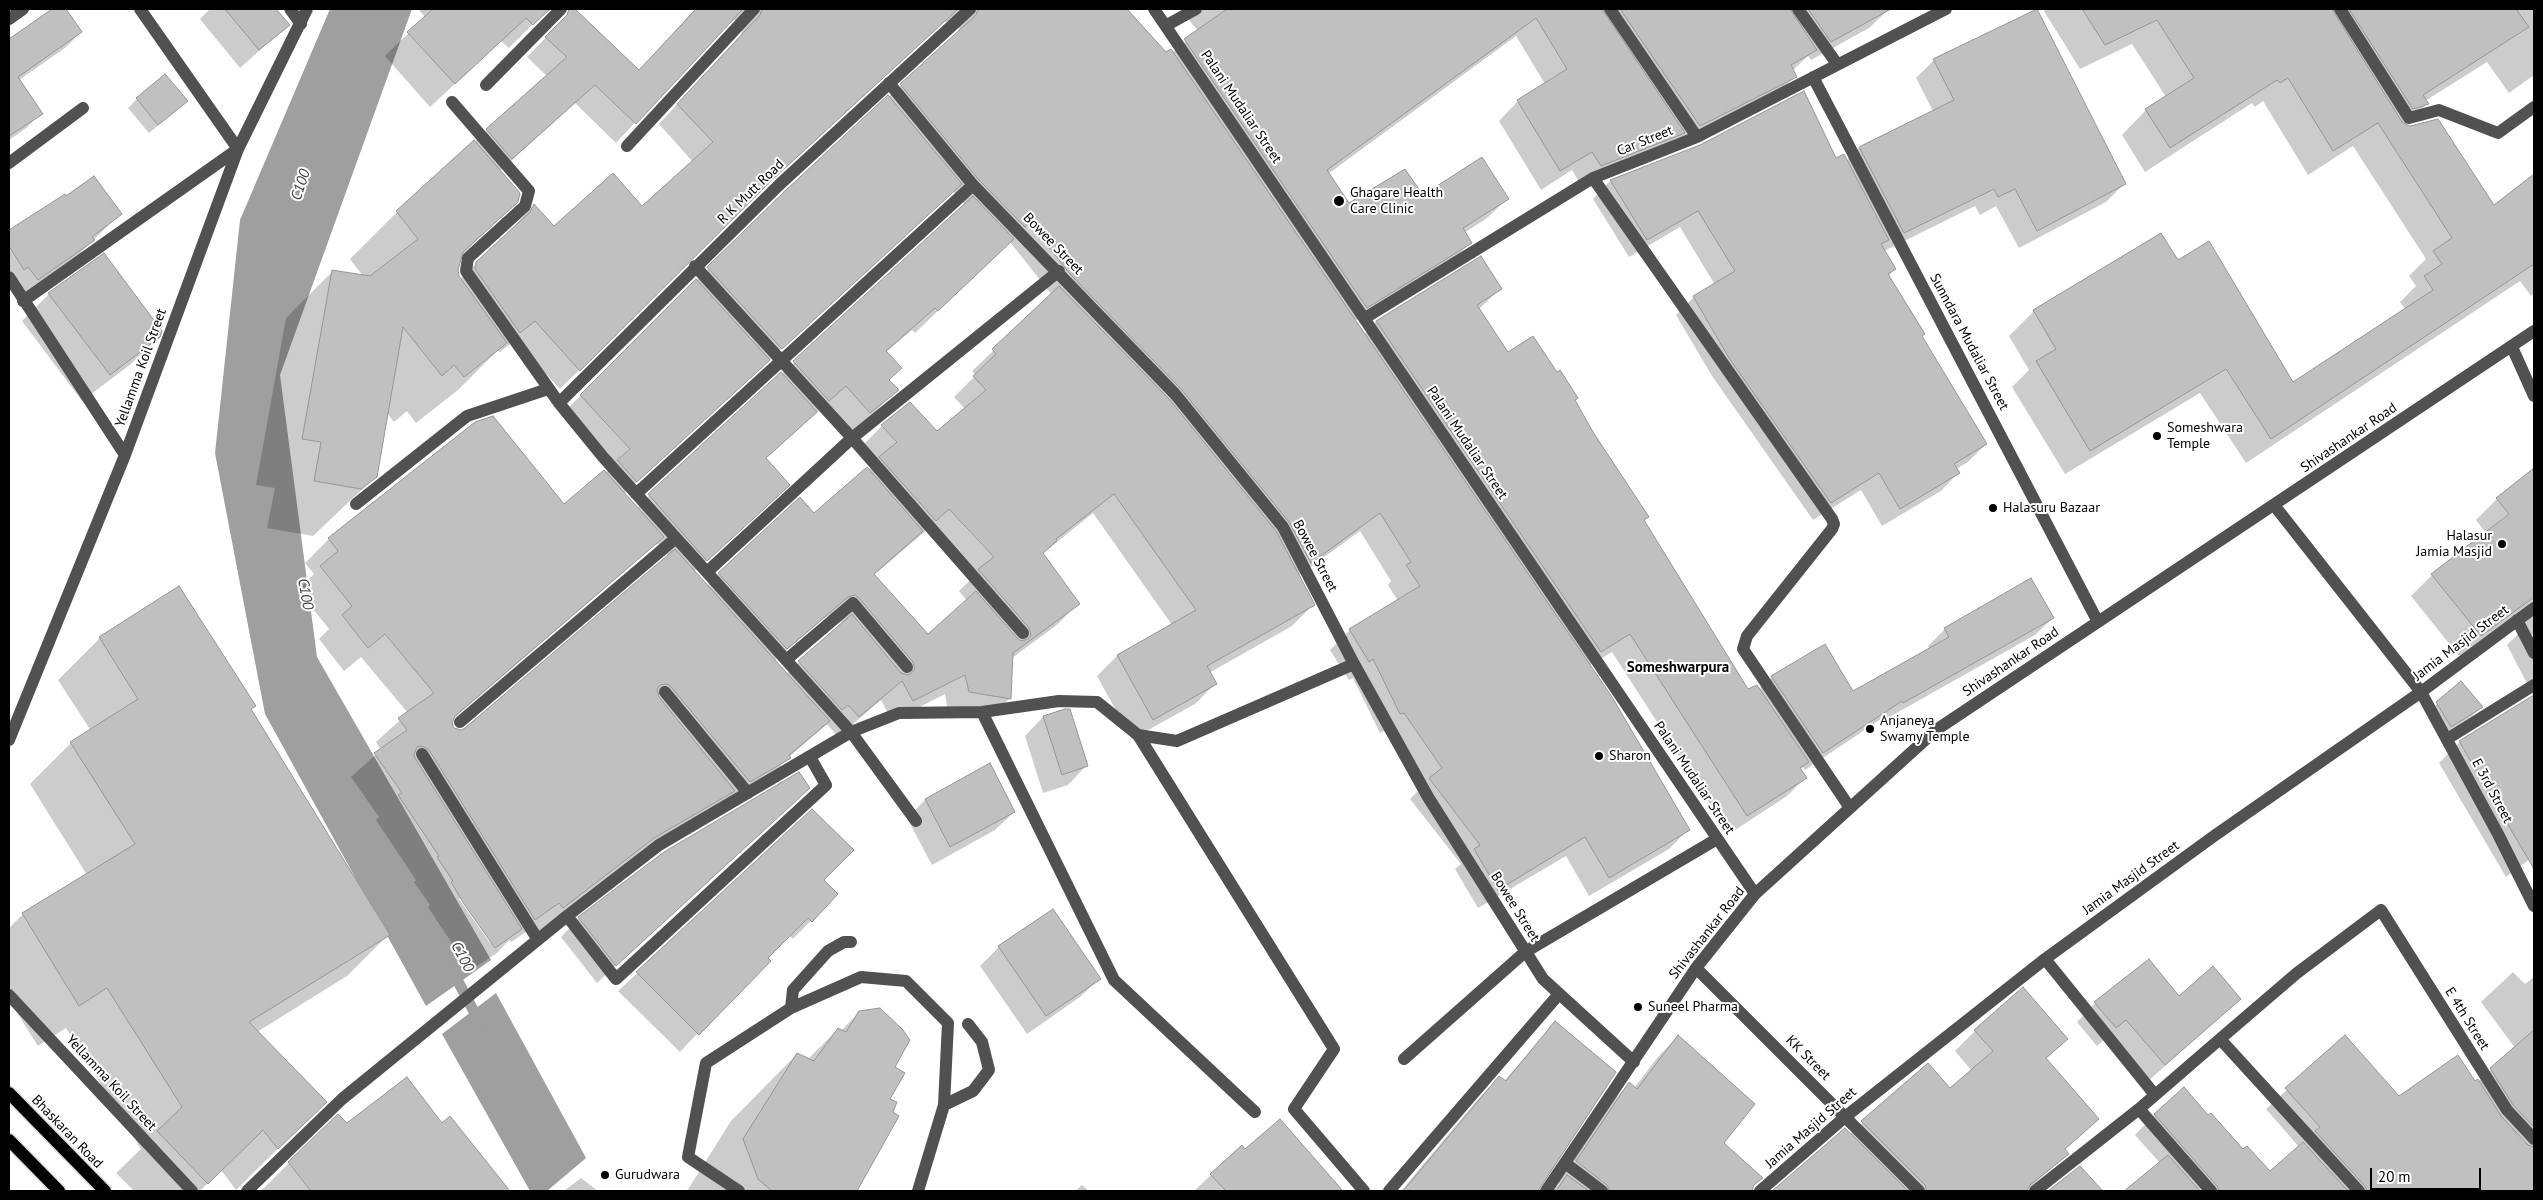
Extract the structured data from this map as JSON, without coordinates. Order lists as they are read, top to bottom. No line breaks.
{"streets":{"main road":["Bhaskaran Road"],"street":["Palani Mudaliar Street","Car Street","R K Mutt Road","Bowee Street","Sunndara Mudaliar Street","Yellamma Koil Street","Shivashankar Road","Jamia Masjid Street","E 3rd Street","E 4th Street","KK Street"]},"crossings":[["Palani Mudaliar Street","Car Street"],["Palani Mudaliar Street","Shivashankar Road"],["Car Street","Sunndara Mudaliar Street"],["R K Mutt Road","Bowee Street"],["Bowee Street","Shivashankar Road"],["Sunndara Mudaliar Street","Shivashankar Road"],["Shivashankar Road","E 3rd Street"],["Shivashankar Road","KK Street"],["Jamia Masjid Street","E 3rd Street"],["Jamia Masjid Street","KK Street"]],"districts":["Someshwarpura"],"water":["C100"],"places":["Ghagare Health Care Clinic","Someshwara Temple","Halasuru Bazaar","Halasur Jamia Masjid","Anjaneya Swamy Temple","Sharon","Suneel Pharma","Gurudwara"],"scale_bar":"20 m"}
